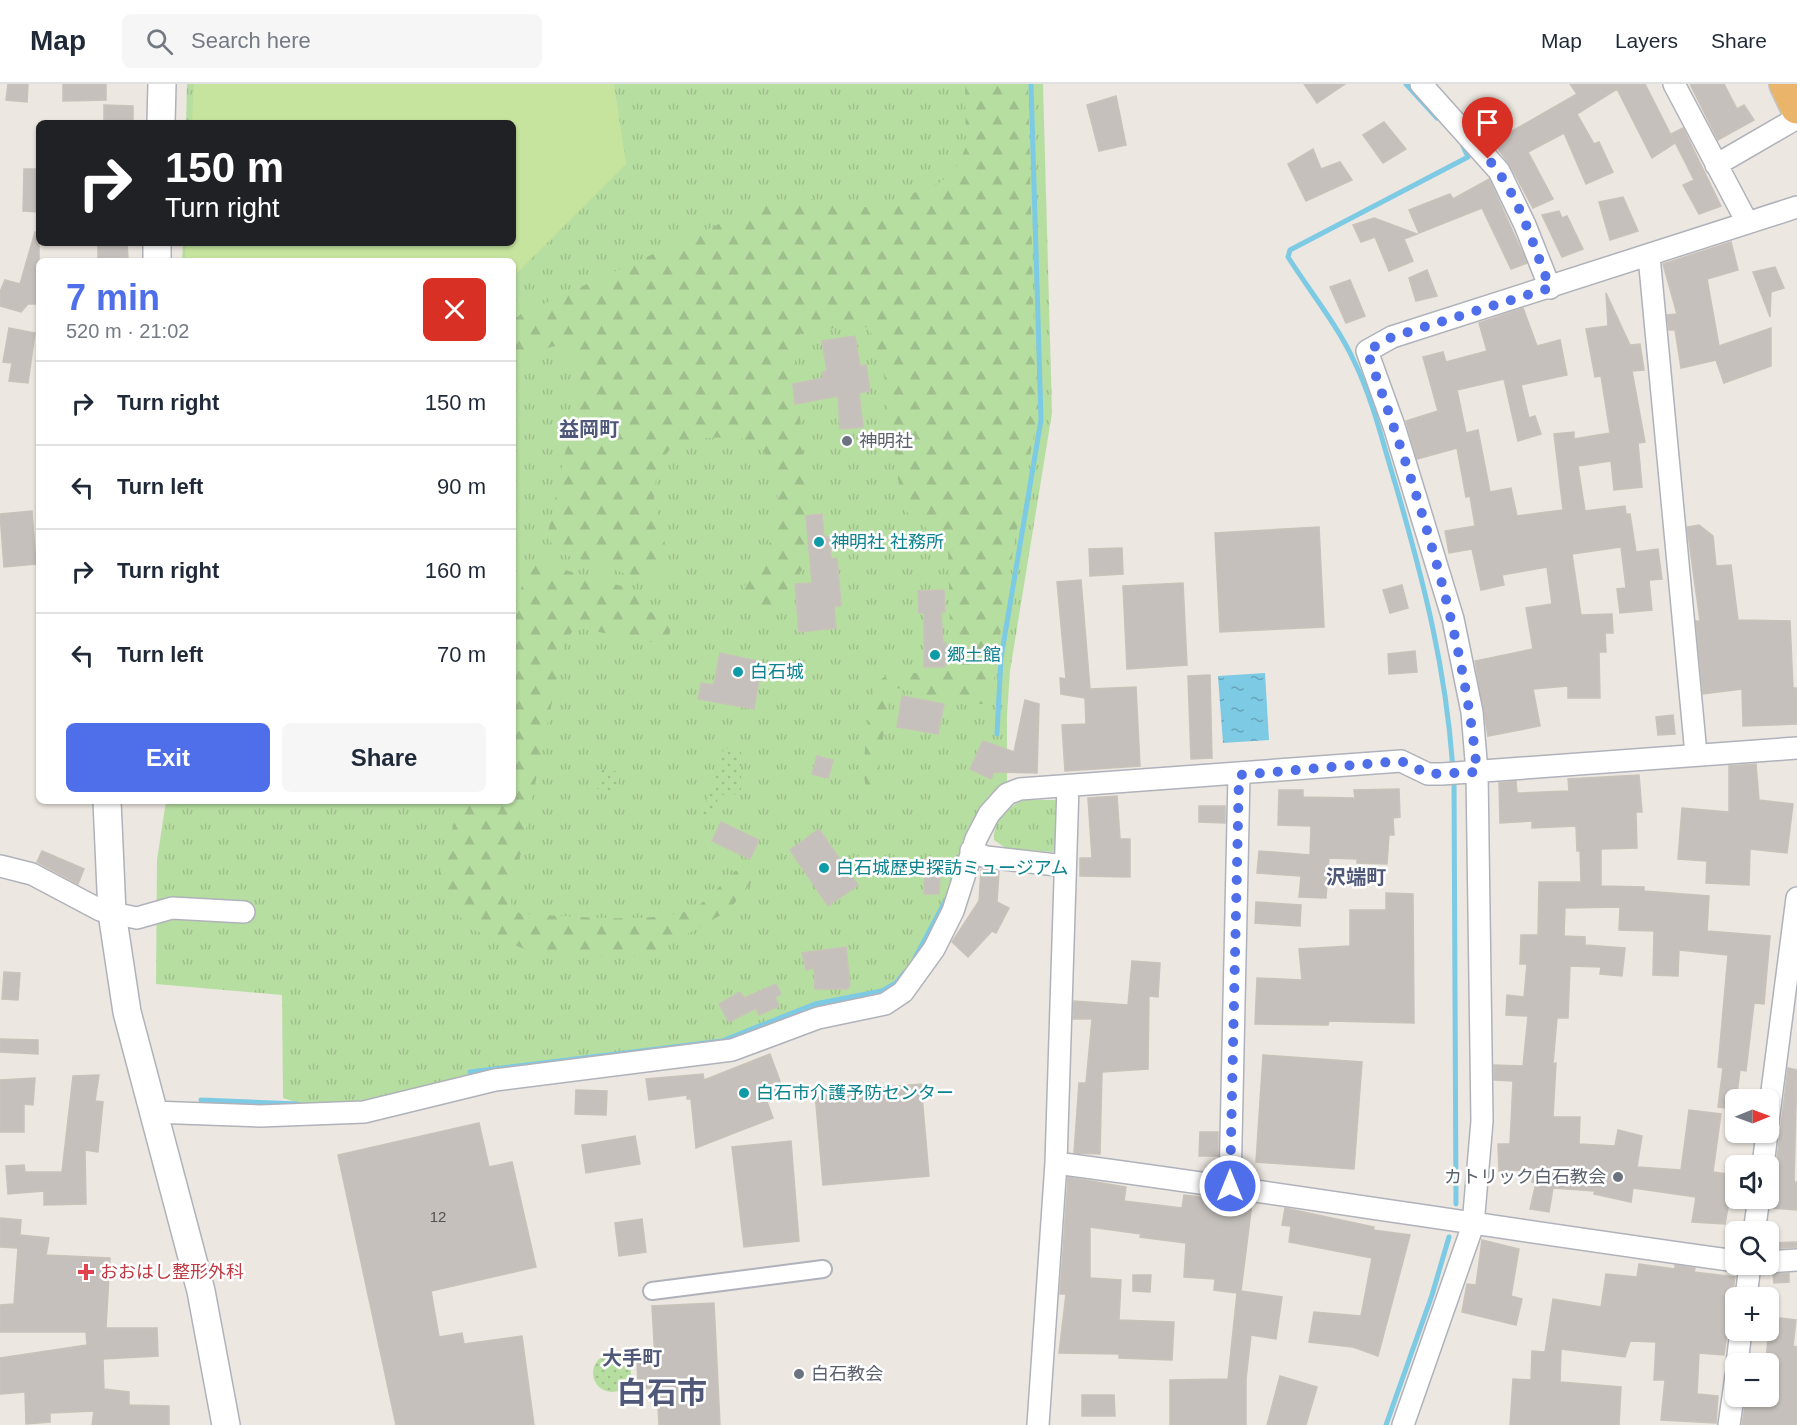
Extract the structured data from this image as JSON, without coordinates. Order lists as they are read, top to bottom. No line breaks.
{"districts":["益岡町","沢端町","大手町","白石市"],"places":{"other":["神明社","神明社 社務所","郷土館","白石城","白石城歴史探訪ミュージアム","白石市介護予防センター","カトリック白石教会","白石教会"],"health":["おおはし整形外科"]},"house_numbers":["12"],"north":"right","page":{"header":"Map","search":"Search here","nav":["Map","Layers","Share"],"turn":["150 m","Turn right"],"heading":["7 min","520 m · 21:02"],"list":[{"name":"Turn right","value":"150 m"},{"name":"Turn left","value":"90 m"},{"name":"Turn right","value":"160 m"},{"name":"Turn left","value":"70 m"}],"buttons":["Exit","Share"],"map_buttons":["+","−"]}}
